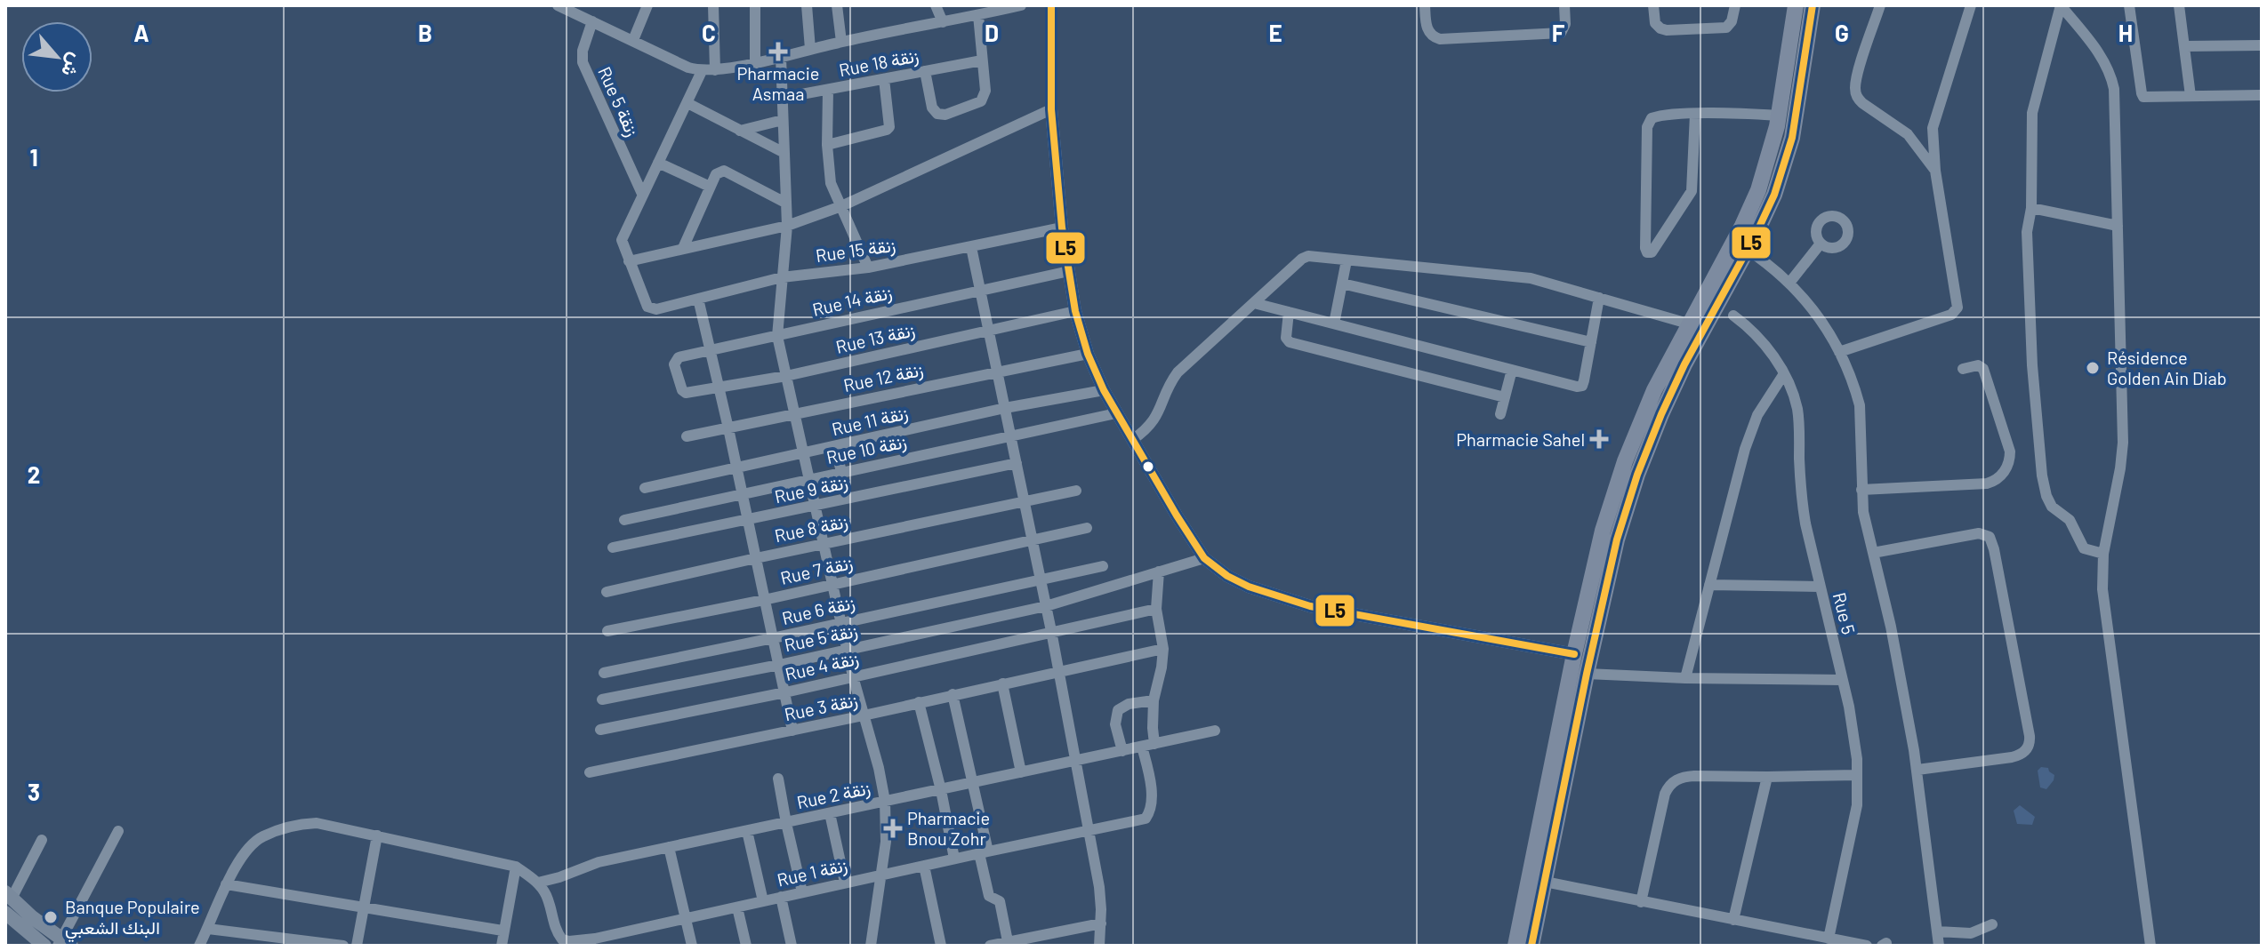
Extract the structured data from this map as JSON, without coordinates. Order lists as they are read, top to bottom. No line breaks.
{"streets":{"street":["Rue 18 زنقة","Rue 5 زنقة","Rue 15 زنقة","Rue 14 زنقة","Rue 13 زنقة","Rue 12 زنقة","Rue 11 زنقة","Rue 10 زنقة","Rue 9 زنقة","Rue 8 زنقة","Rue 7 زنقة","Rue 6 زنقة","Rue 5","Rue 4 زنقة","Rue 3 زنقة","Rue 2 زنقة","Rue 1 زنقة"]},"crossings":[["Rue 14 زنقة","Rue 13 زنقة"],["Rue 2 زنقة","Rue 1 زنقة"]],"places":{"health":["Pharmacie Asmaa","Pharmacie Sahel","Pharmacie Bnou Zohr"],"other":["Résidence Golden Ain Diab","Banque Populaire البنك الشعبي"]},"lines":["transit line L5"],"north":"bottom right","grid":{"columns":["A","B","C","D","E","F","G","H"],"rows":["1","2","3"]}}
